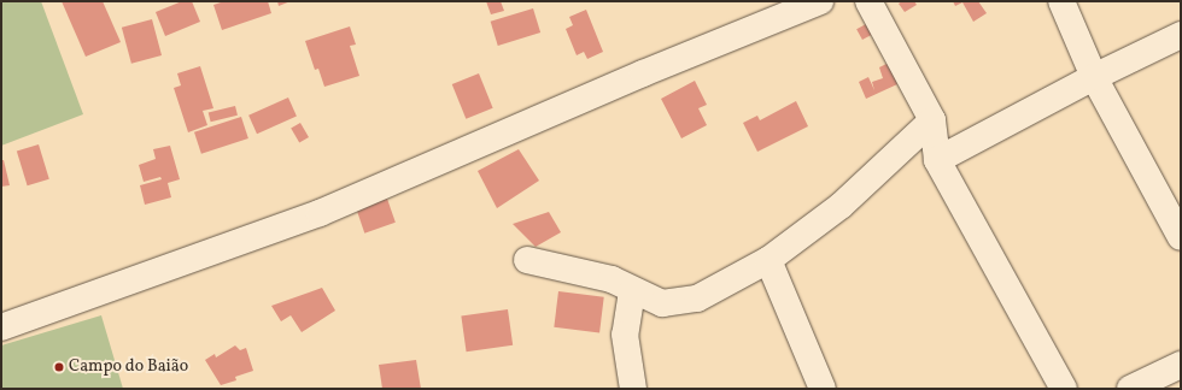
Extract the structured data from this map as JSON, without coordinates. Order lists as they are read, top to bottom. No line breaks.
{"places":["Campo do Baião"]}
